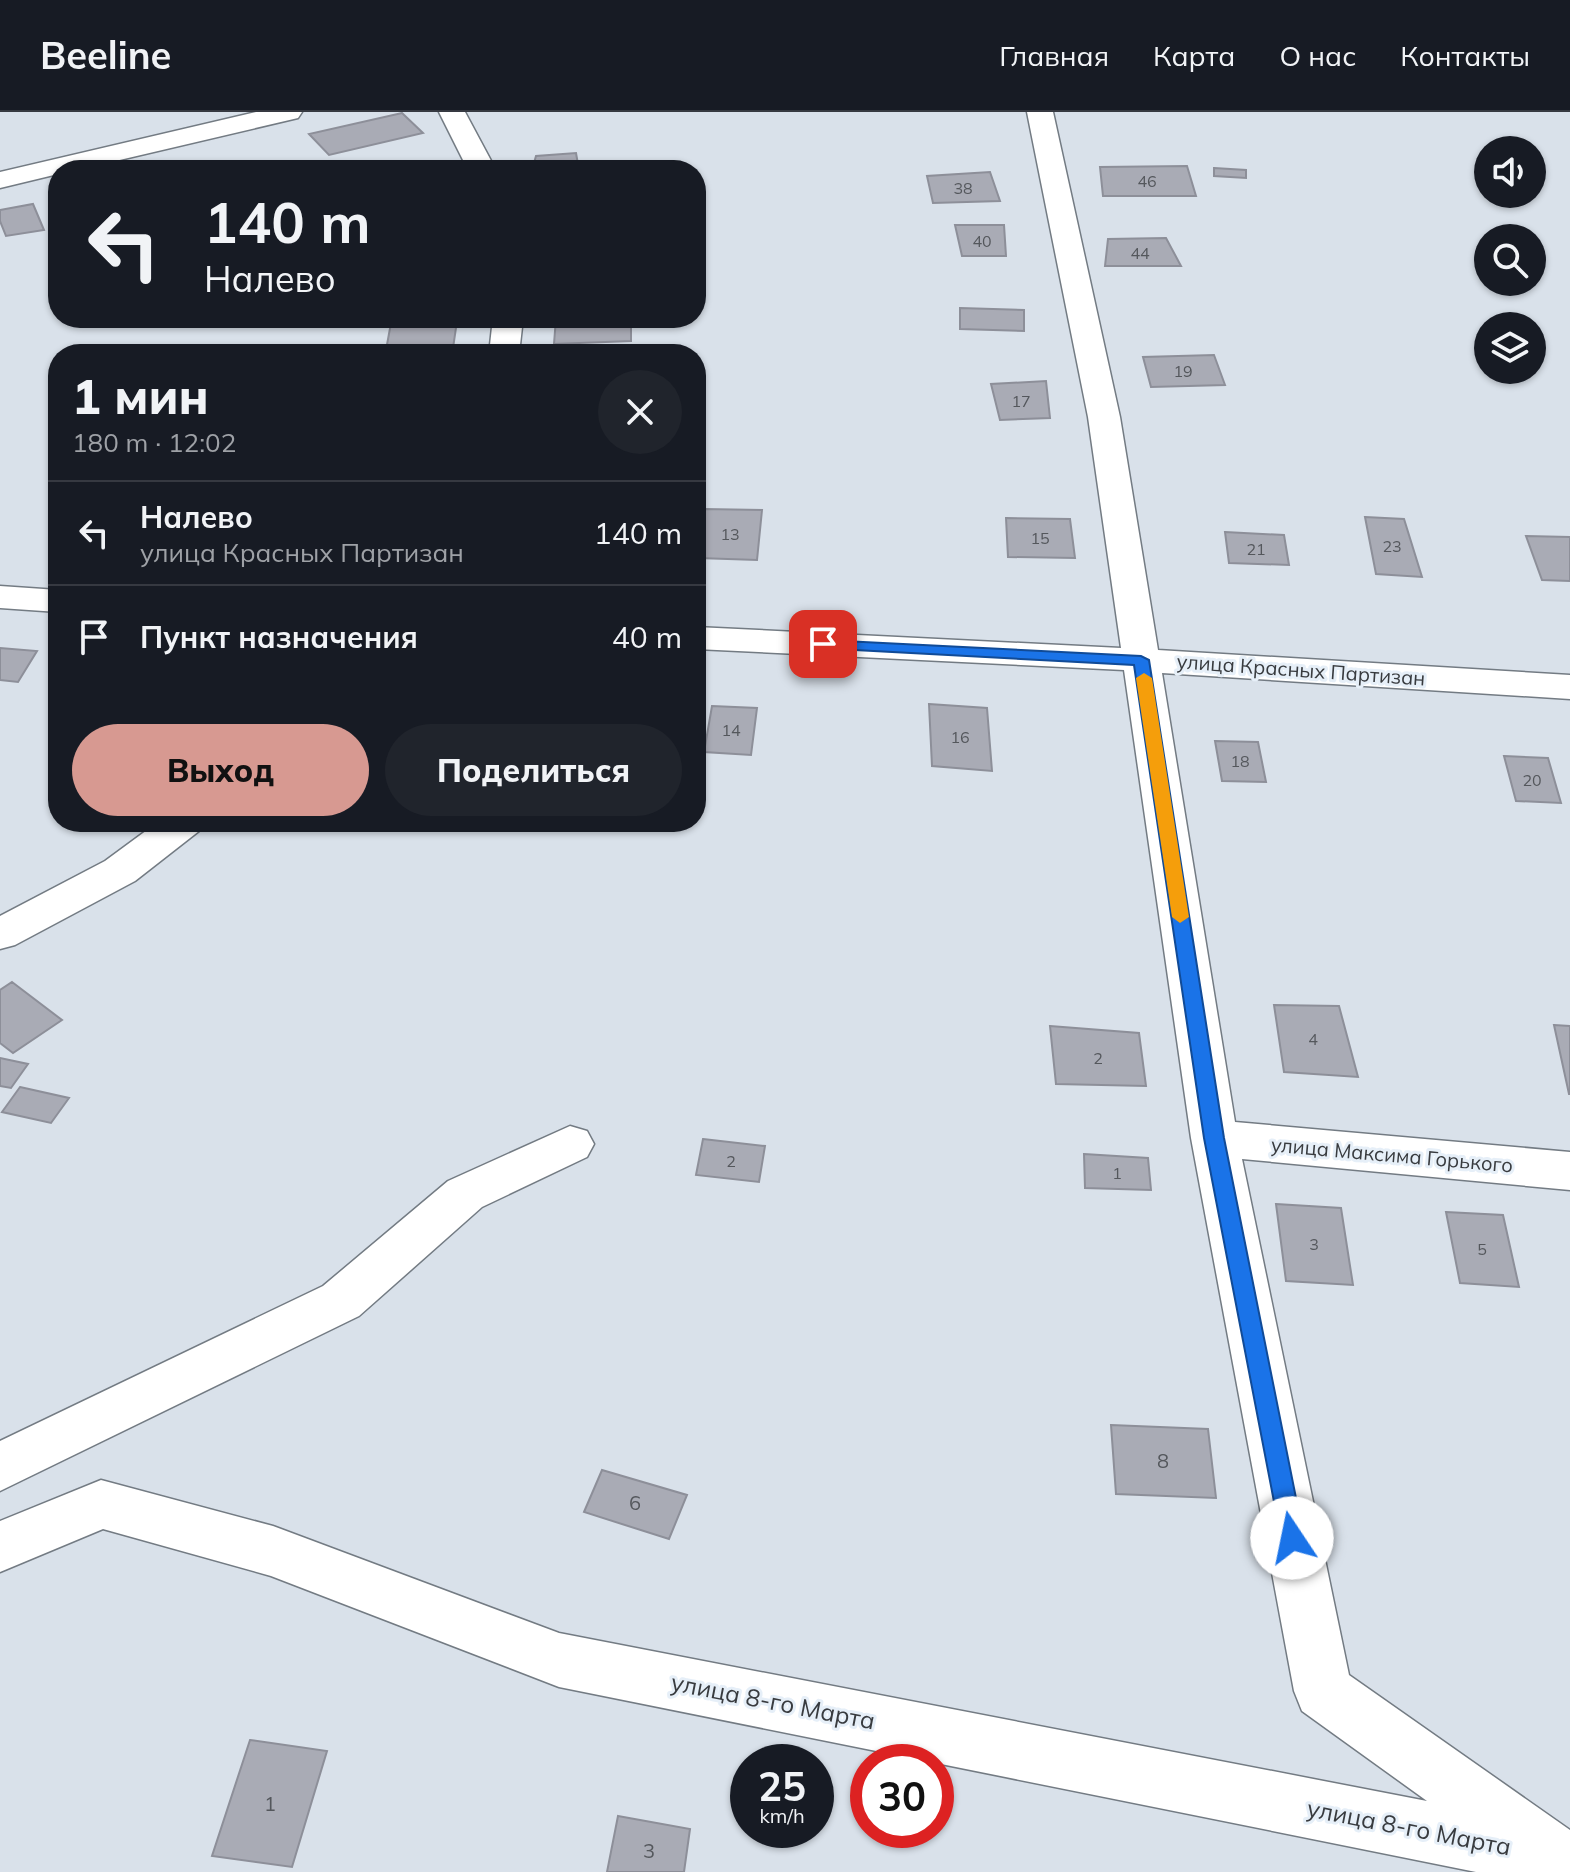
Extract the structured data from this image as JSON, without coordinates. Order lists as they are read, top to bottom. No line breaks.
{"streets":{"street":["улица Красных Партизан","улица Максима Горького","улица 8-го Марта"]},"house_numbers":["46","38","40","44","19","17","13","15","23","21","14","16","18","20","4","2","2","1","3","5","8","6","1","3"],"page":{"header":"Beeline","nav":["Главная","Карта","О нас","Контакты"],"turn":["140 m","Налево"],"heading":["1 мин","180 m · 12:02"],"list":[{"name":"Налево","note":"улица Красных Партизан","value":"140 m"},{"name":"Пункт назначения","value":"40 m"}],"buttons":["Выход","Поделиться"],"speed":"25 km/h","limit":"30"}}
